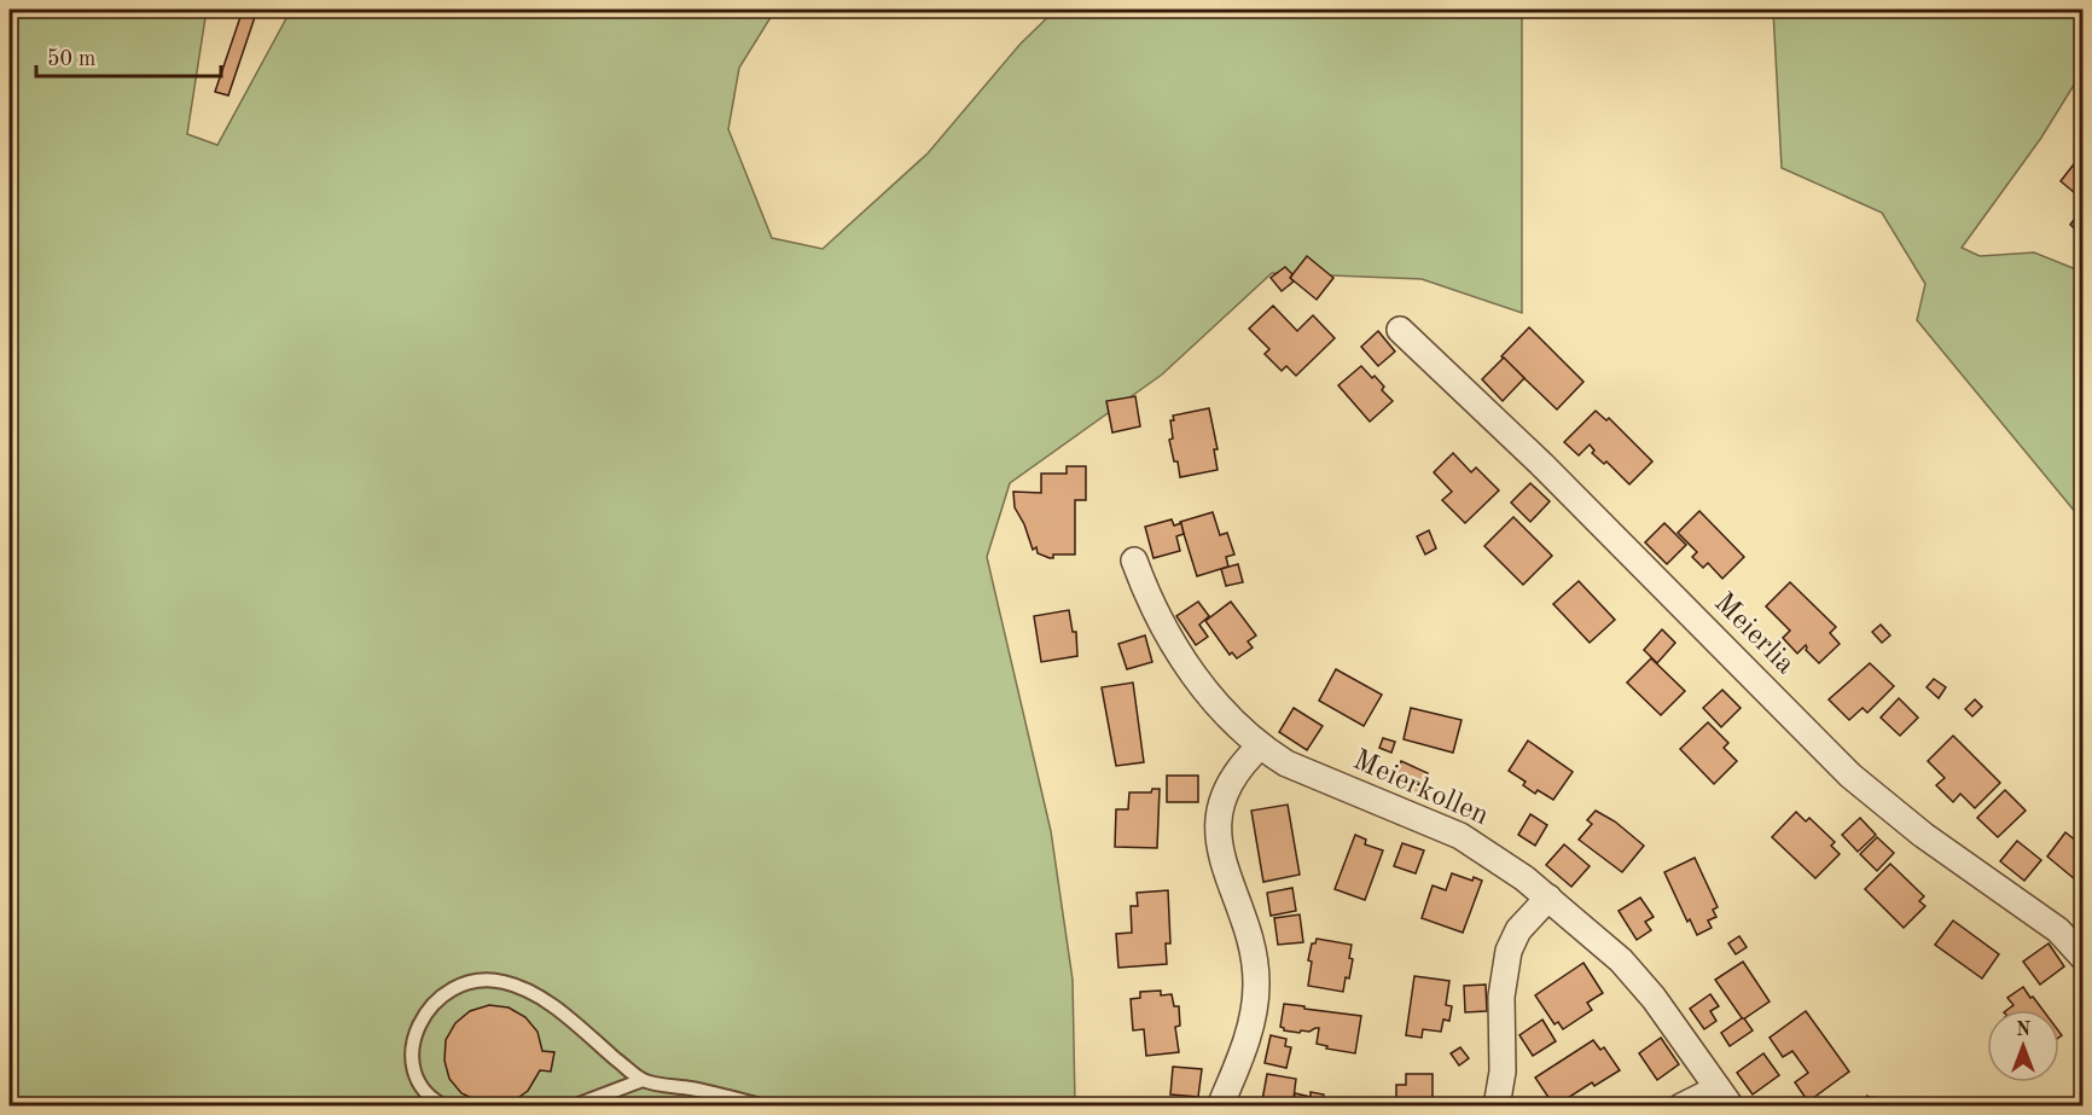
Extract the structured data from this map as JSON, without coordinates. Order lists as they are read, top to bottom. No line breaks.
{"streets":{"street":["Meierlia","Meierkollen"]},"scale_bar":"50 m","north":"top"}
